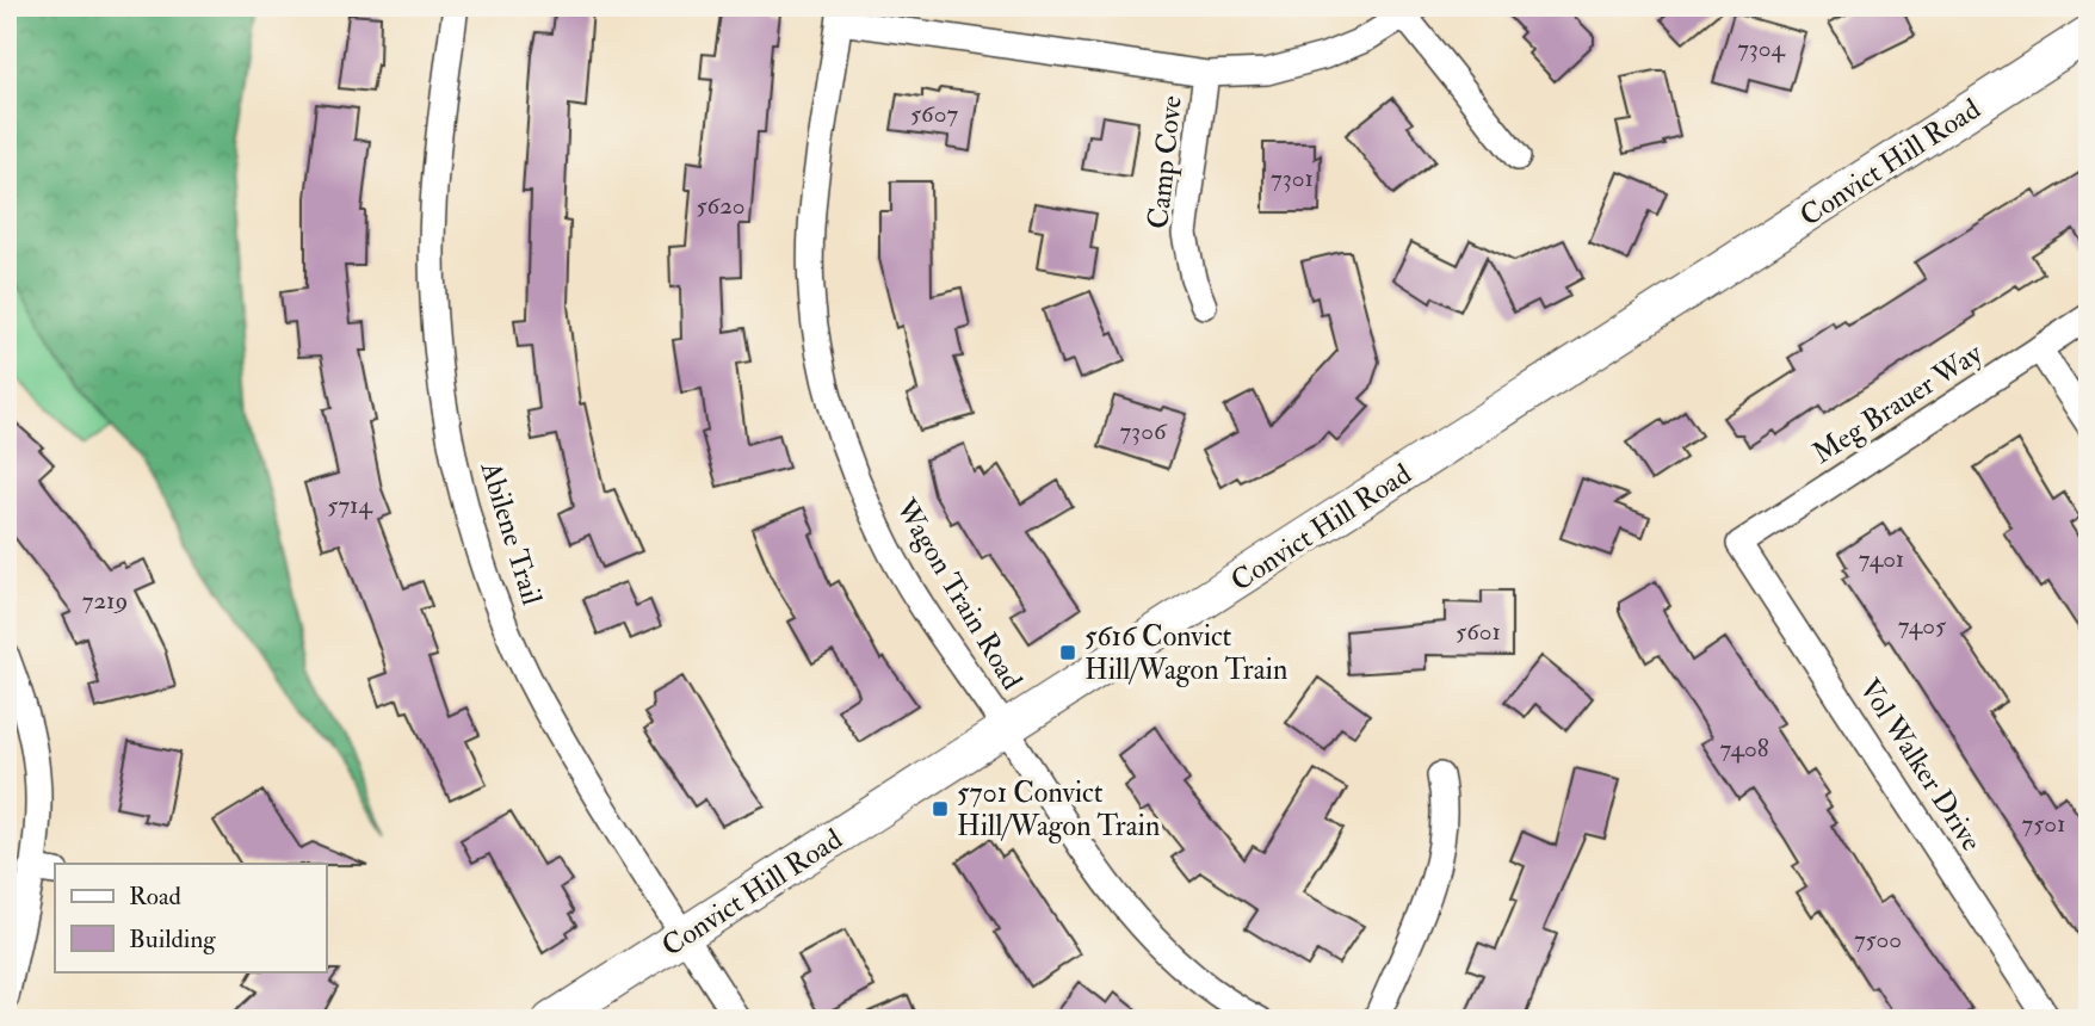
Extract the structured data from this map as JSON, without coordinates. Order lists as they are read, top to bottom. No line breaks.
{"streets":{"street":["Camp Cove","Convict Hill Road","Meg Brauer Way","Abilene Trail","Wagon Train Road","Vol Walker Drive"]},"crossings":[["Convict Hill Road","Abilene Trail"],["Convict Hill Road","Wagon Train Road"],["Meg Brauer Way","Vol Walker Drive"]],"places":{"transit":["5616 Convict Hill/Wagon Train","5701 Convict Hill/Wagon Train"]},"house_numbers":["7304","5607","7301","5620","7306","5714","7401","7219","7405","5601","7408","7501","7500"],"legend":["Road","Building"]}
